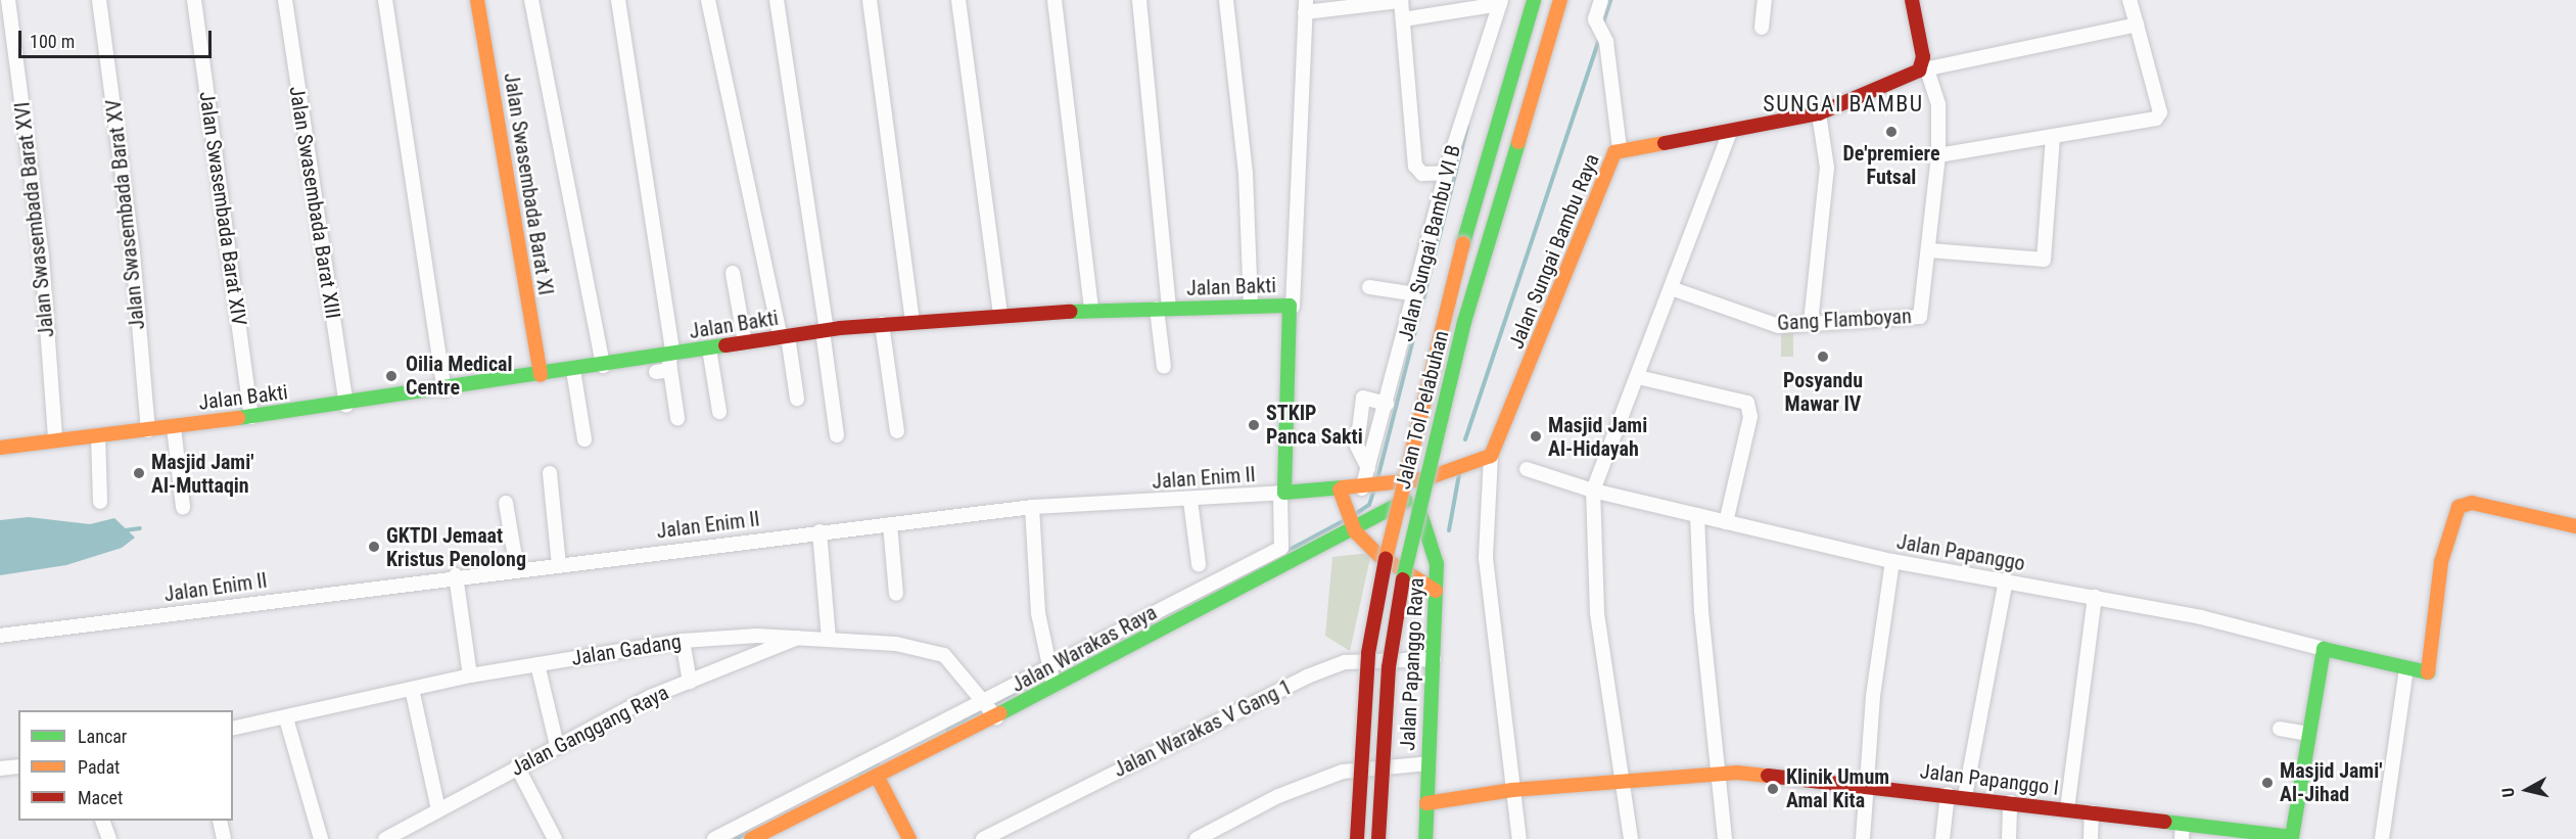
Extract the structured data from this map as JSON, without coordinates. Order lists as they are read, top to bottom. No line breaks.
{"streets":{"main road":["Jalan Swasembada Barat XI","Jalan Sungai Bambu Raya","Jalan Bakti","Jalan Tol Pelabuhan","Jalan Enim II","Jalan Papanggo","Jalan Warakas Raya","Jalan Papanggo Raya","Jalan Papanggo I"],"street":["Jalan Swasembada Barat XIII","Jalan Swasembada Barat XIV","Jalan Swasembada Barat XV","Jalan Swasembada Barat XVI","Jalan Sungai Bambu VI B","Gang Flamboyan","Jalan Gadang","Jalan Warakas V Gang 1","Jalan Ganggang Raya"]},"crossings":[["Jalan Swasembada Barat XI","Jalan Bakti"],["Jalan Swasembada Barat XIII","Jalan Bakti"],["Jalan Swasembada Barat XIV","Jalan Bakti"],["Jalan Swasembada Barat XV","Jalan Bakti"],["Jalan Swasembada Barat XVI","Jalan Bakti"],["Jalan Sungai Bambu VI B","Jalan Enim II"],["Jalan Sungai Bambu Raya","Gang Flamboyan"],["Jalan Bakti","Jalan Enim II"],["Jalan Warakas Raya","Jalan Gadang"],["Jalan Warakas Raya","Jalan Papanggo Raya"],["Jalan Gadang","Jalan Ganggang Raya"],["Jalan Papanggo Raya","Jalan Warakas V Gang 1"],["Jalan Papanggo Raya","Jalan Papanggo I"]],"districts":["SUNGAI BAMBU"],"places":["De'premiere Futsal","Posyandu Mawar IV","Oilia Medical Centre","STKIP Panca Sakti","Masjid Jami Al-Hidayah","Masjid Jami' Al-Muttaqin","GKTDI Jemaat Kristus Penolong","Masjid Jami' Al-Jihad","Klinik Umum Amal Kita"],"legend":["Lancar","Padat","Macet"],"scale_bar":"100 m","north":"left"}
